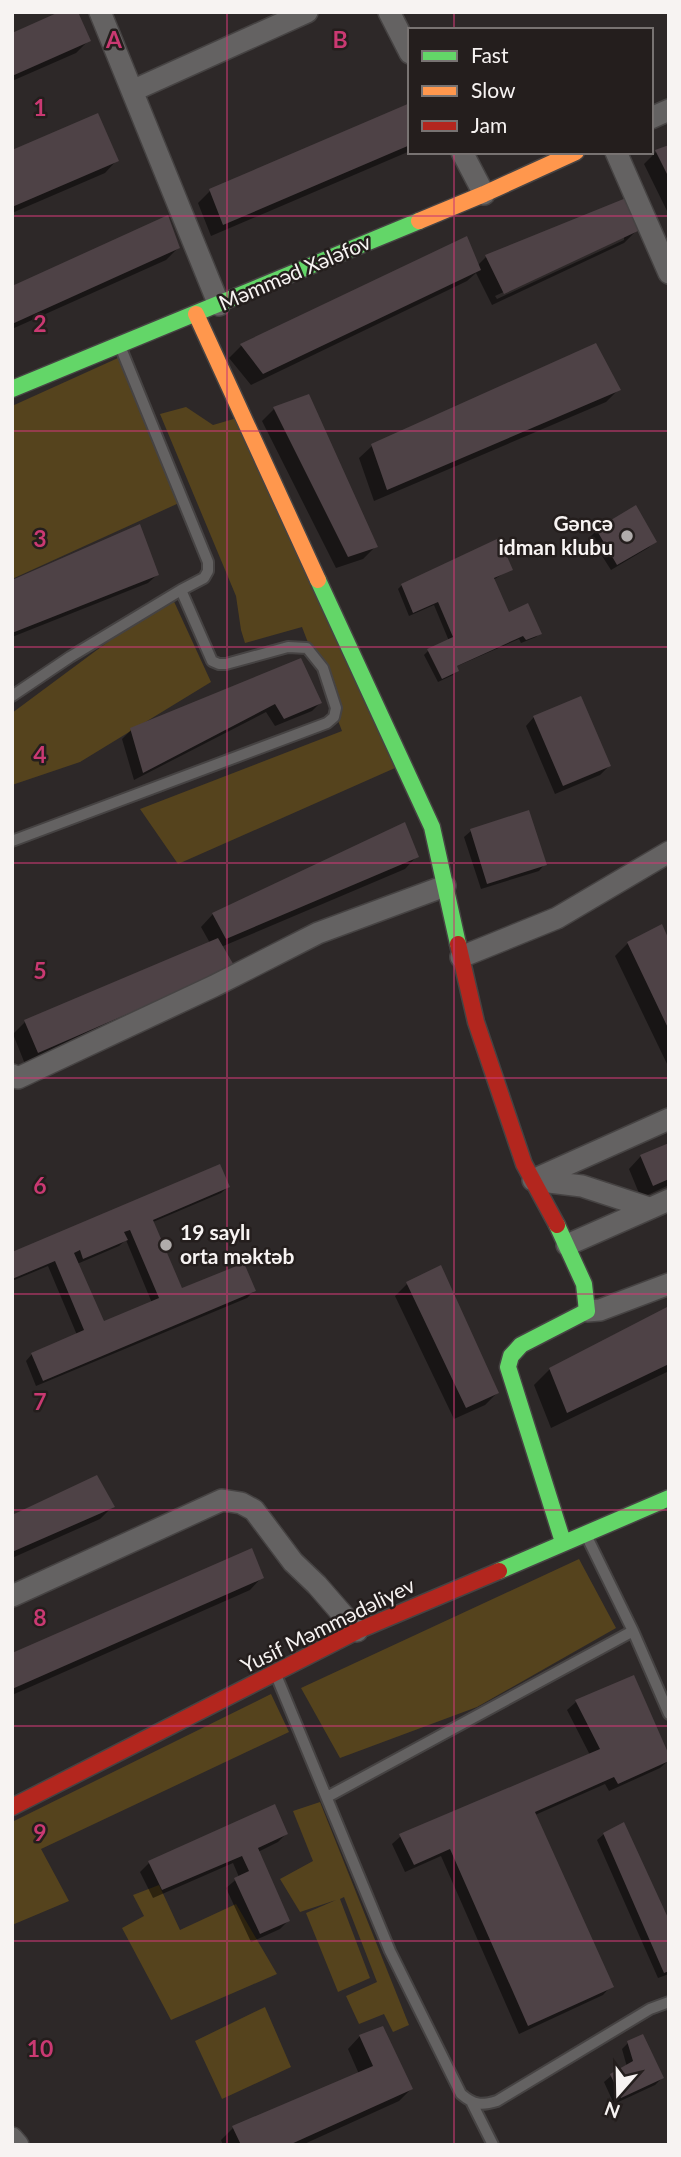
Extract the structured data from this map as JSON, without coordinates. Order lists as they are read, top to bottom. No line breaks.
{"streets":{"street":["Məmməd Xələfov","Yusif Məmmədəliyev"]},"places":["Gəncə idman klubu","19 saylı orta məktəb"],"legend":["Fast","Slow","Jam"],"north":"bottom","grid":{"columns":["A","B"],"rows":["1","2","3","4","5","6","7","8","9","10"]}}
